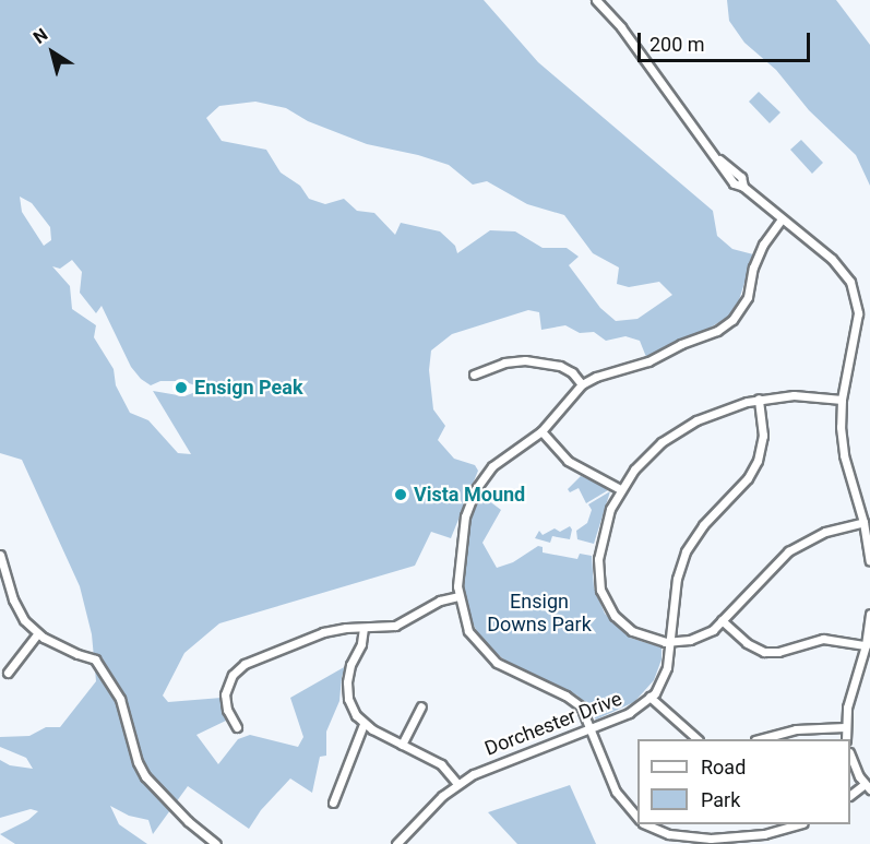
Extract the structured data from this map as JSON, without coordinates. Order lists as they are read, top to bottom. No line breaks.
{"streets":{"street":["Dorchester Drive"]},"parks":["Ensign Downs Park"],"places":["Ensign Peak","Vista Mound"],"legend":["Road","Park"],"scale_bar":"200 m","north":"top left"}
